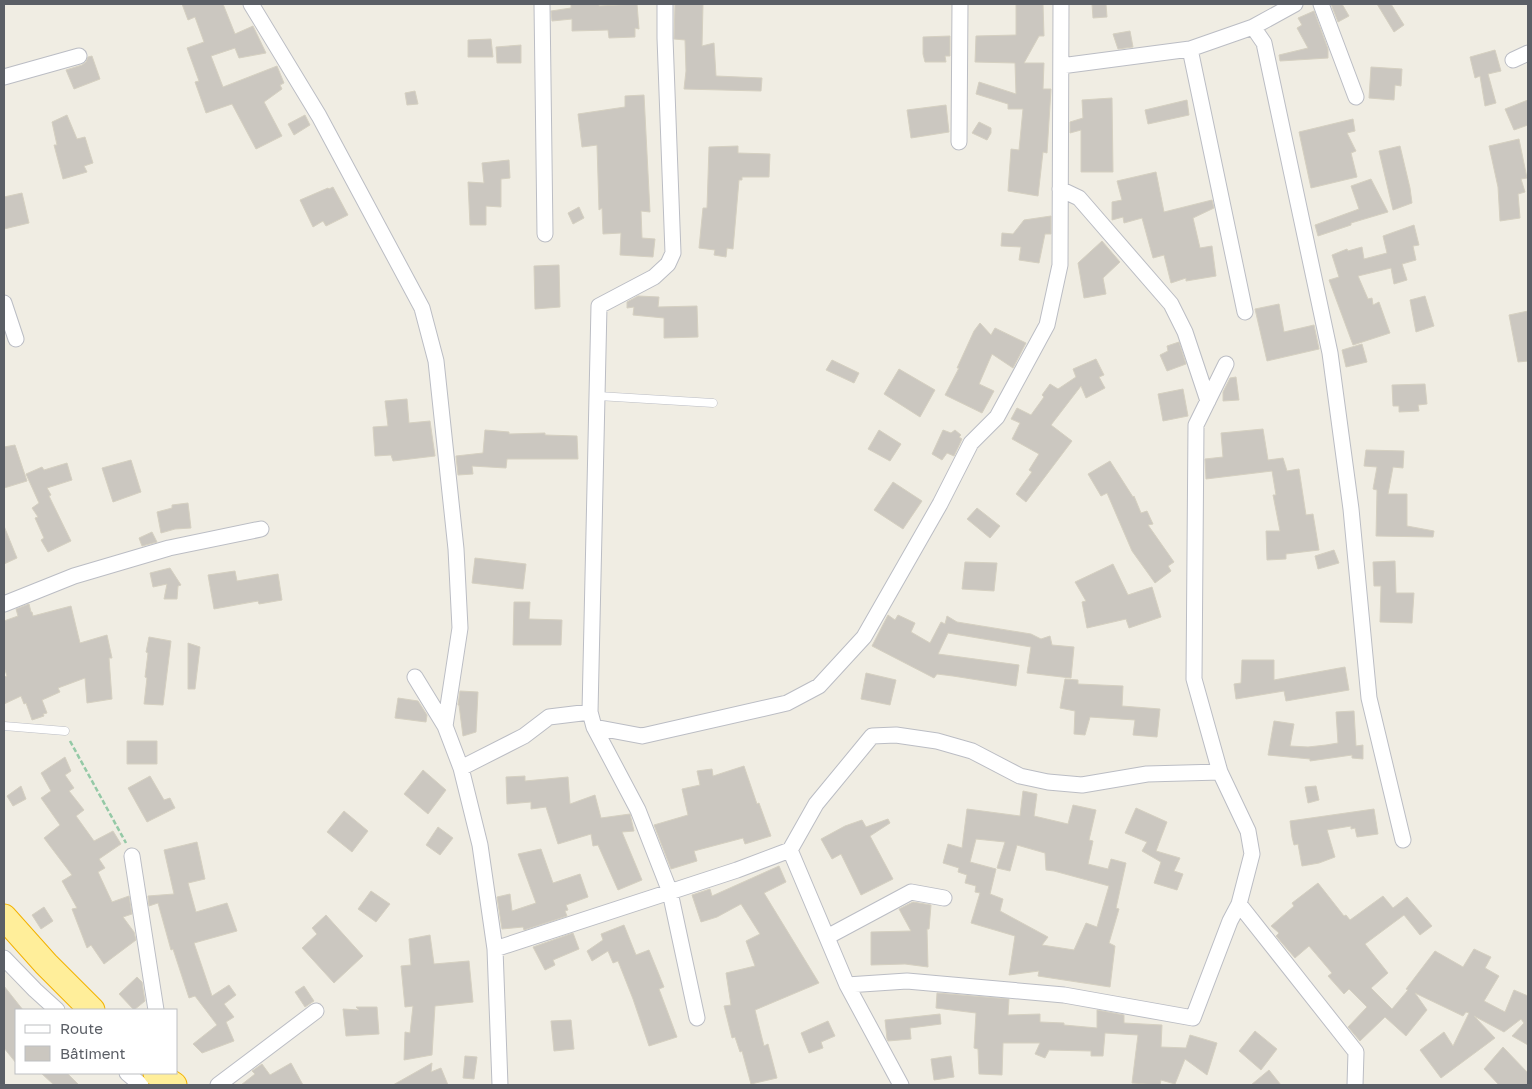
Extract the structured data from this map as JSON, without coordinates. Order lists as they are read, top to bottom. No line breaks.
{"legend":["Route","Bâtiment"]}
